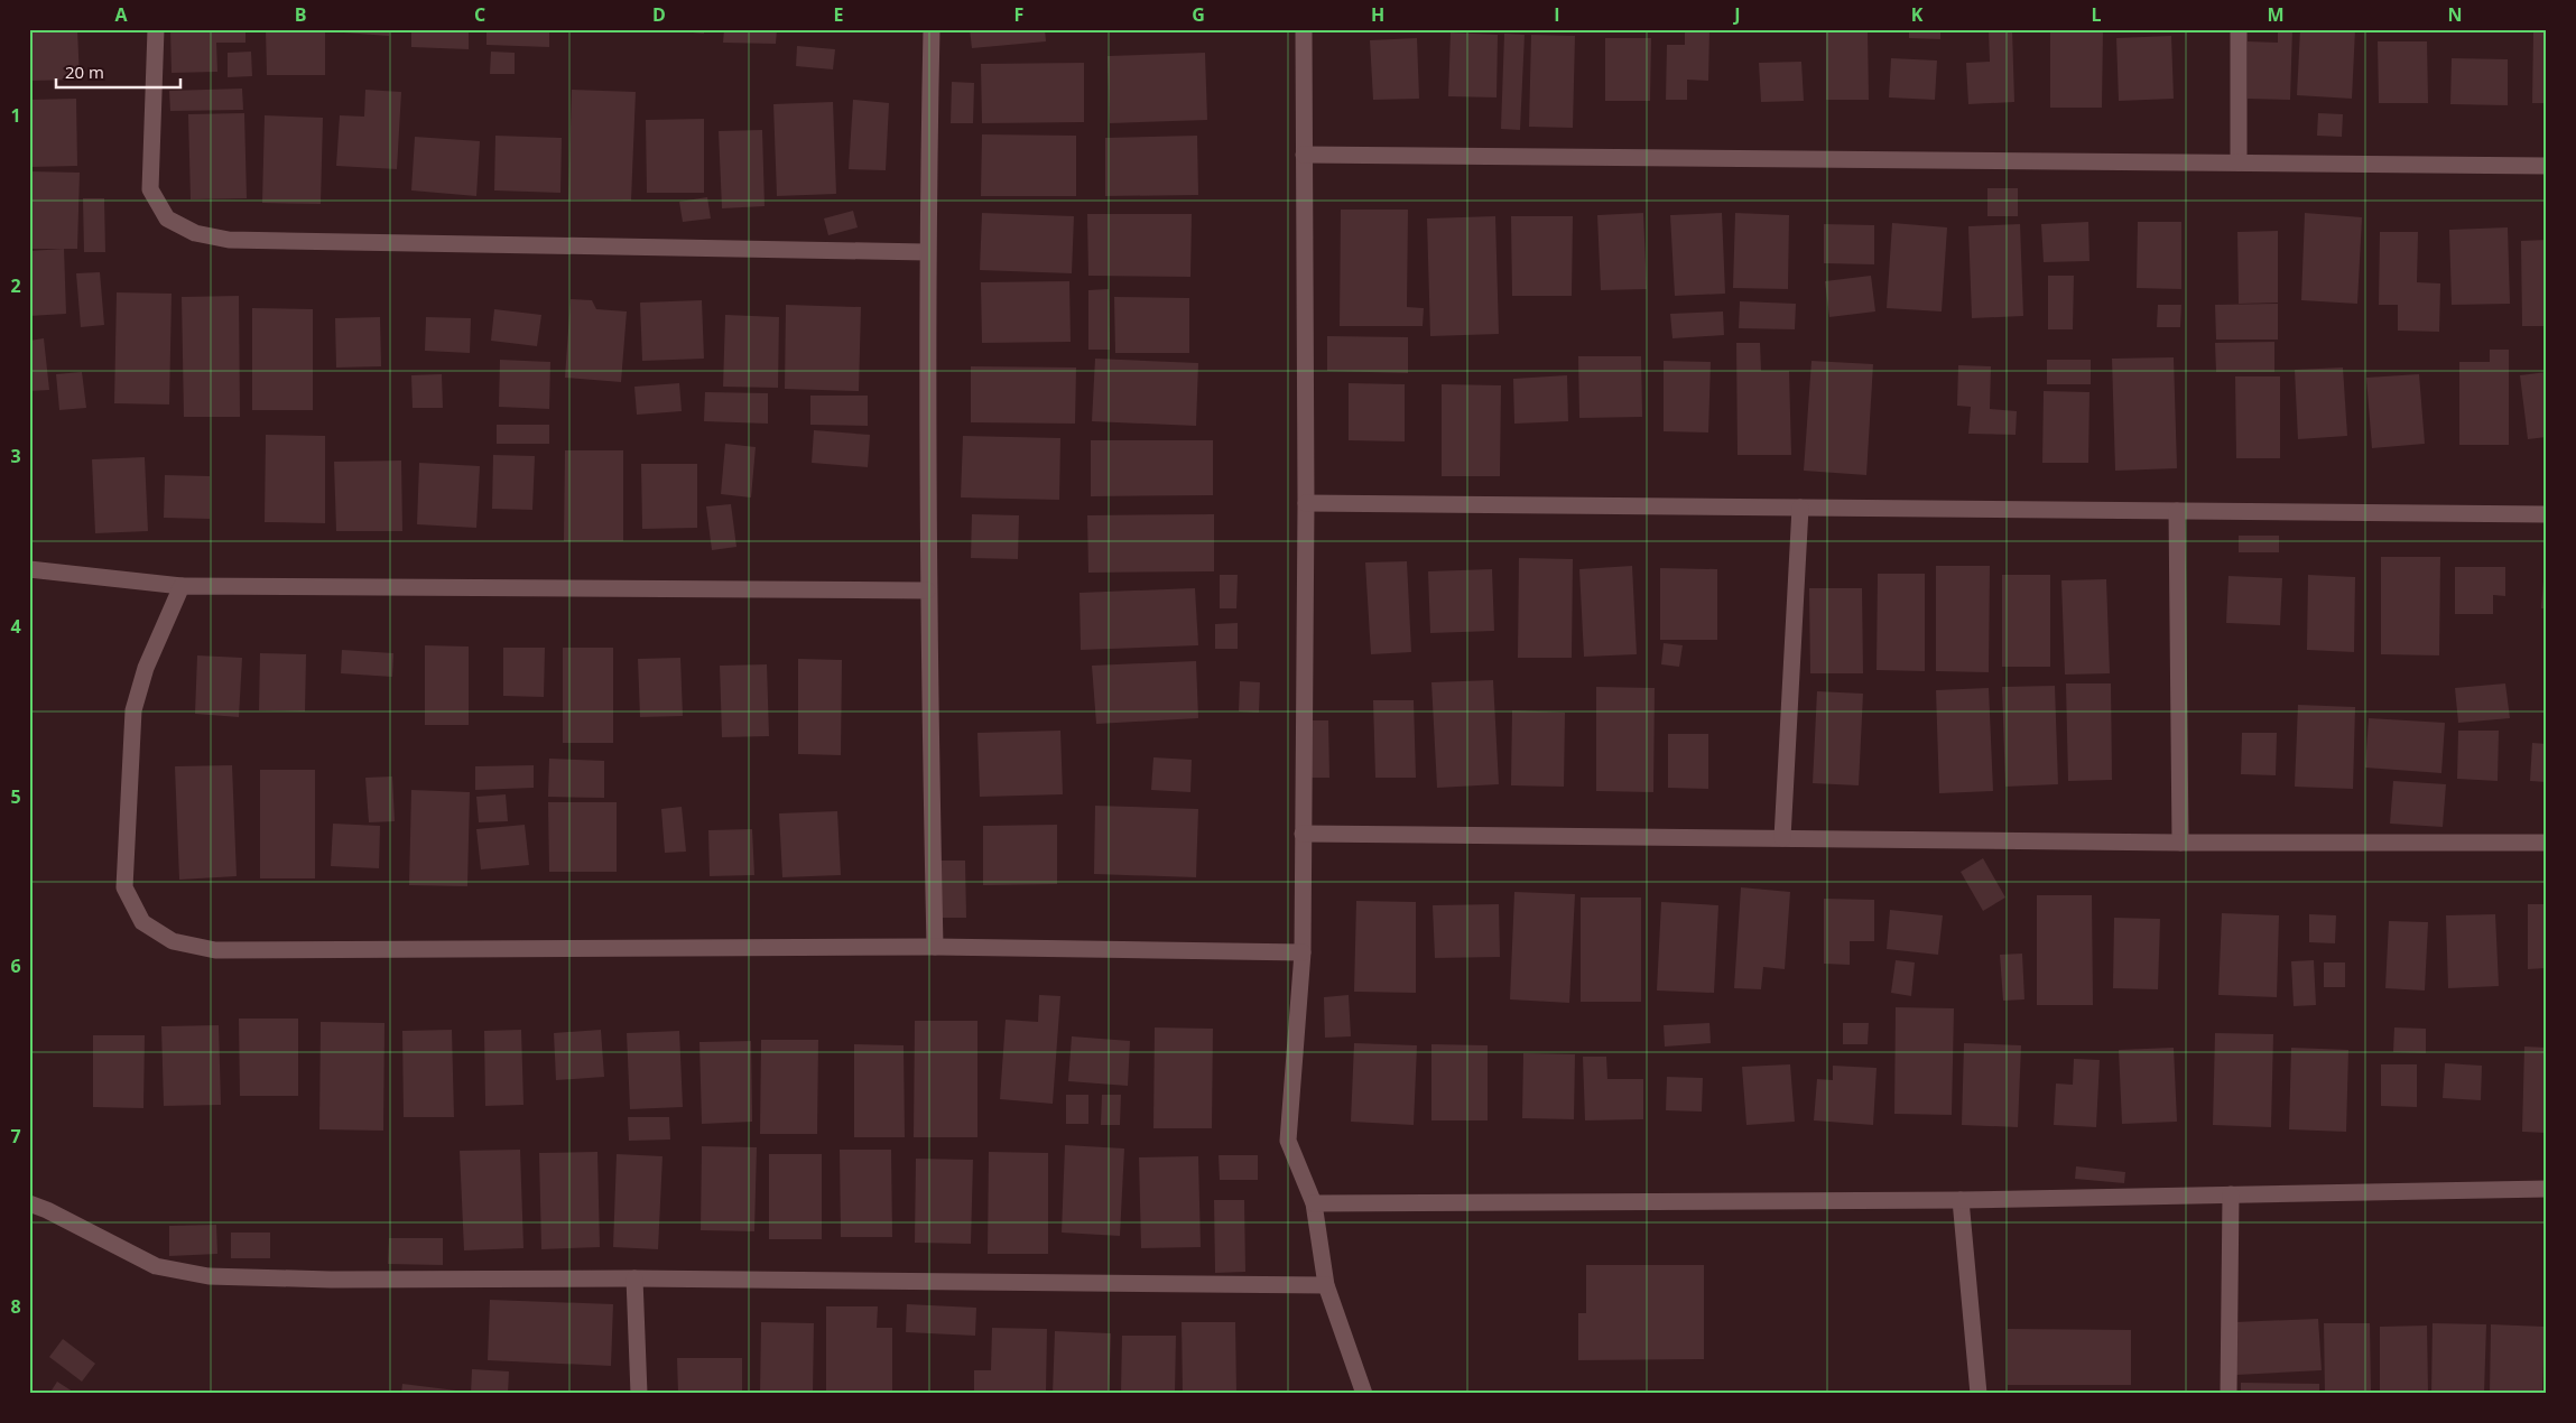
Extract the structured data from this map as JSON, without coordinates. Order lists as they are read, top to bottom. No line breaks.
{"scale_bar":"20 m","grid":{"columns":["A","B","C","D","E","F","G","H","I","J","K","L","M","N"],"rows":["1","2","3","4","5","6","7","8"]}}
